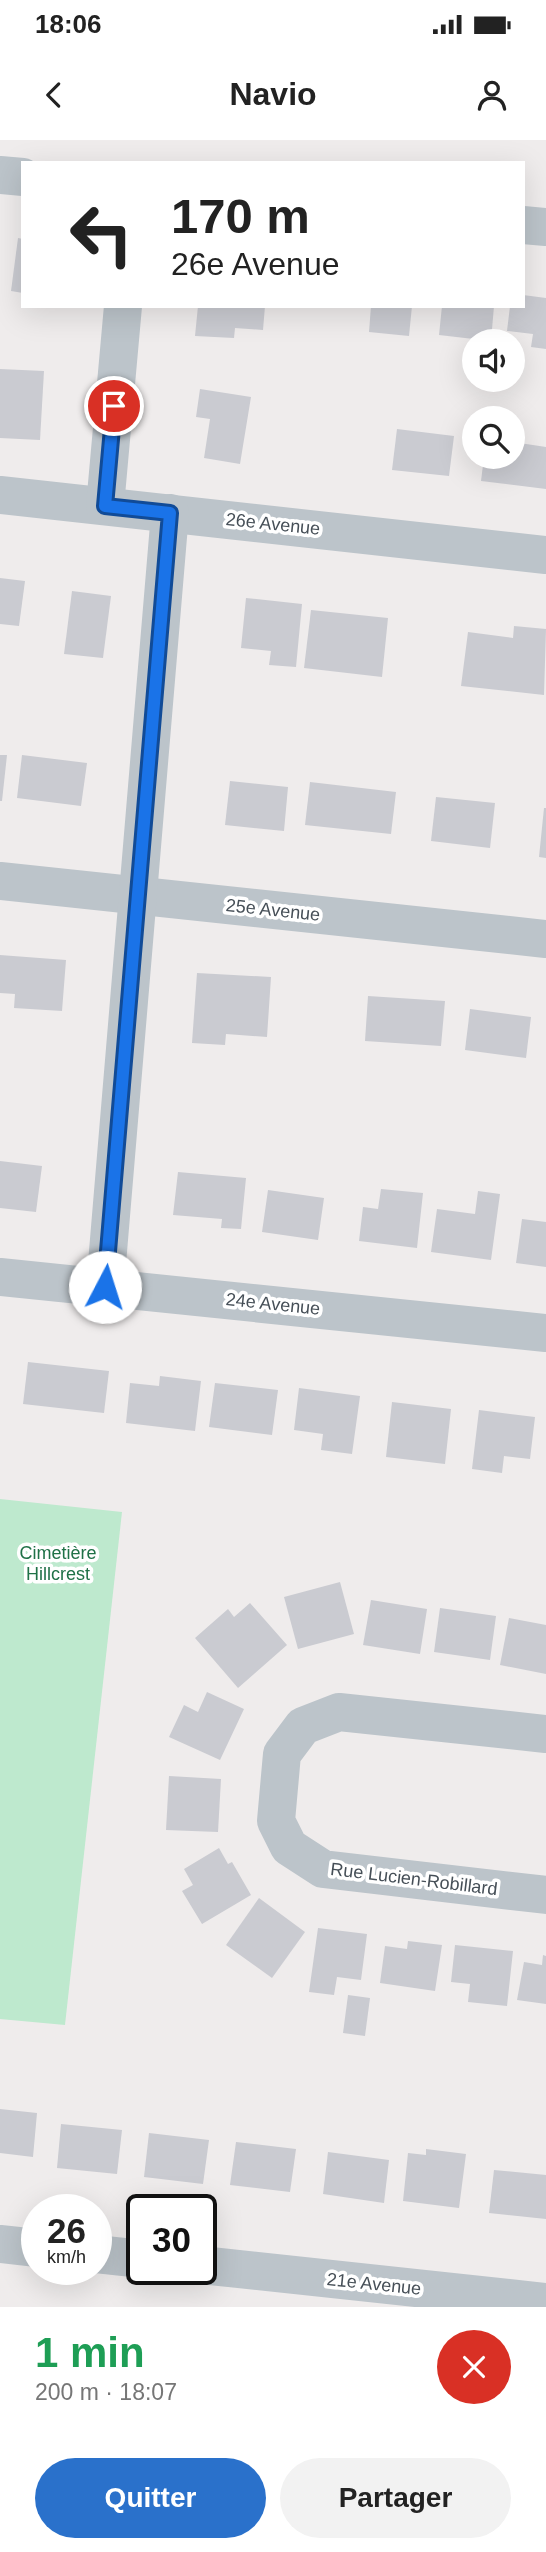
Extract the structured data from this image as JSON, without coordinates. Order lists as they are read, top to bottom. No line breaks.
{"streets":{"street":["26e Avenue","25e Avenue","24e Avenue","Rue Lucien-Robillard","21e Avenue"]},"parks":["Cimetière Hillcrest"],"page":{"status":"18:06","header":"Navio","turn":["170 m","26e Avenue"],"speed":"26 km/h","limit":"30","heading":["1 min","200 m · 18:07"],"buttons":["Quitter","Partager"]}}
